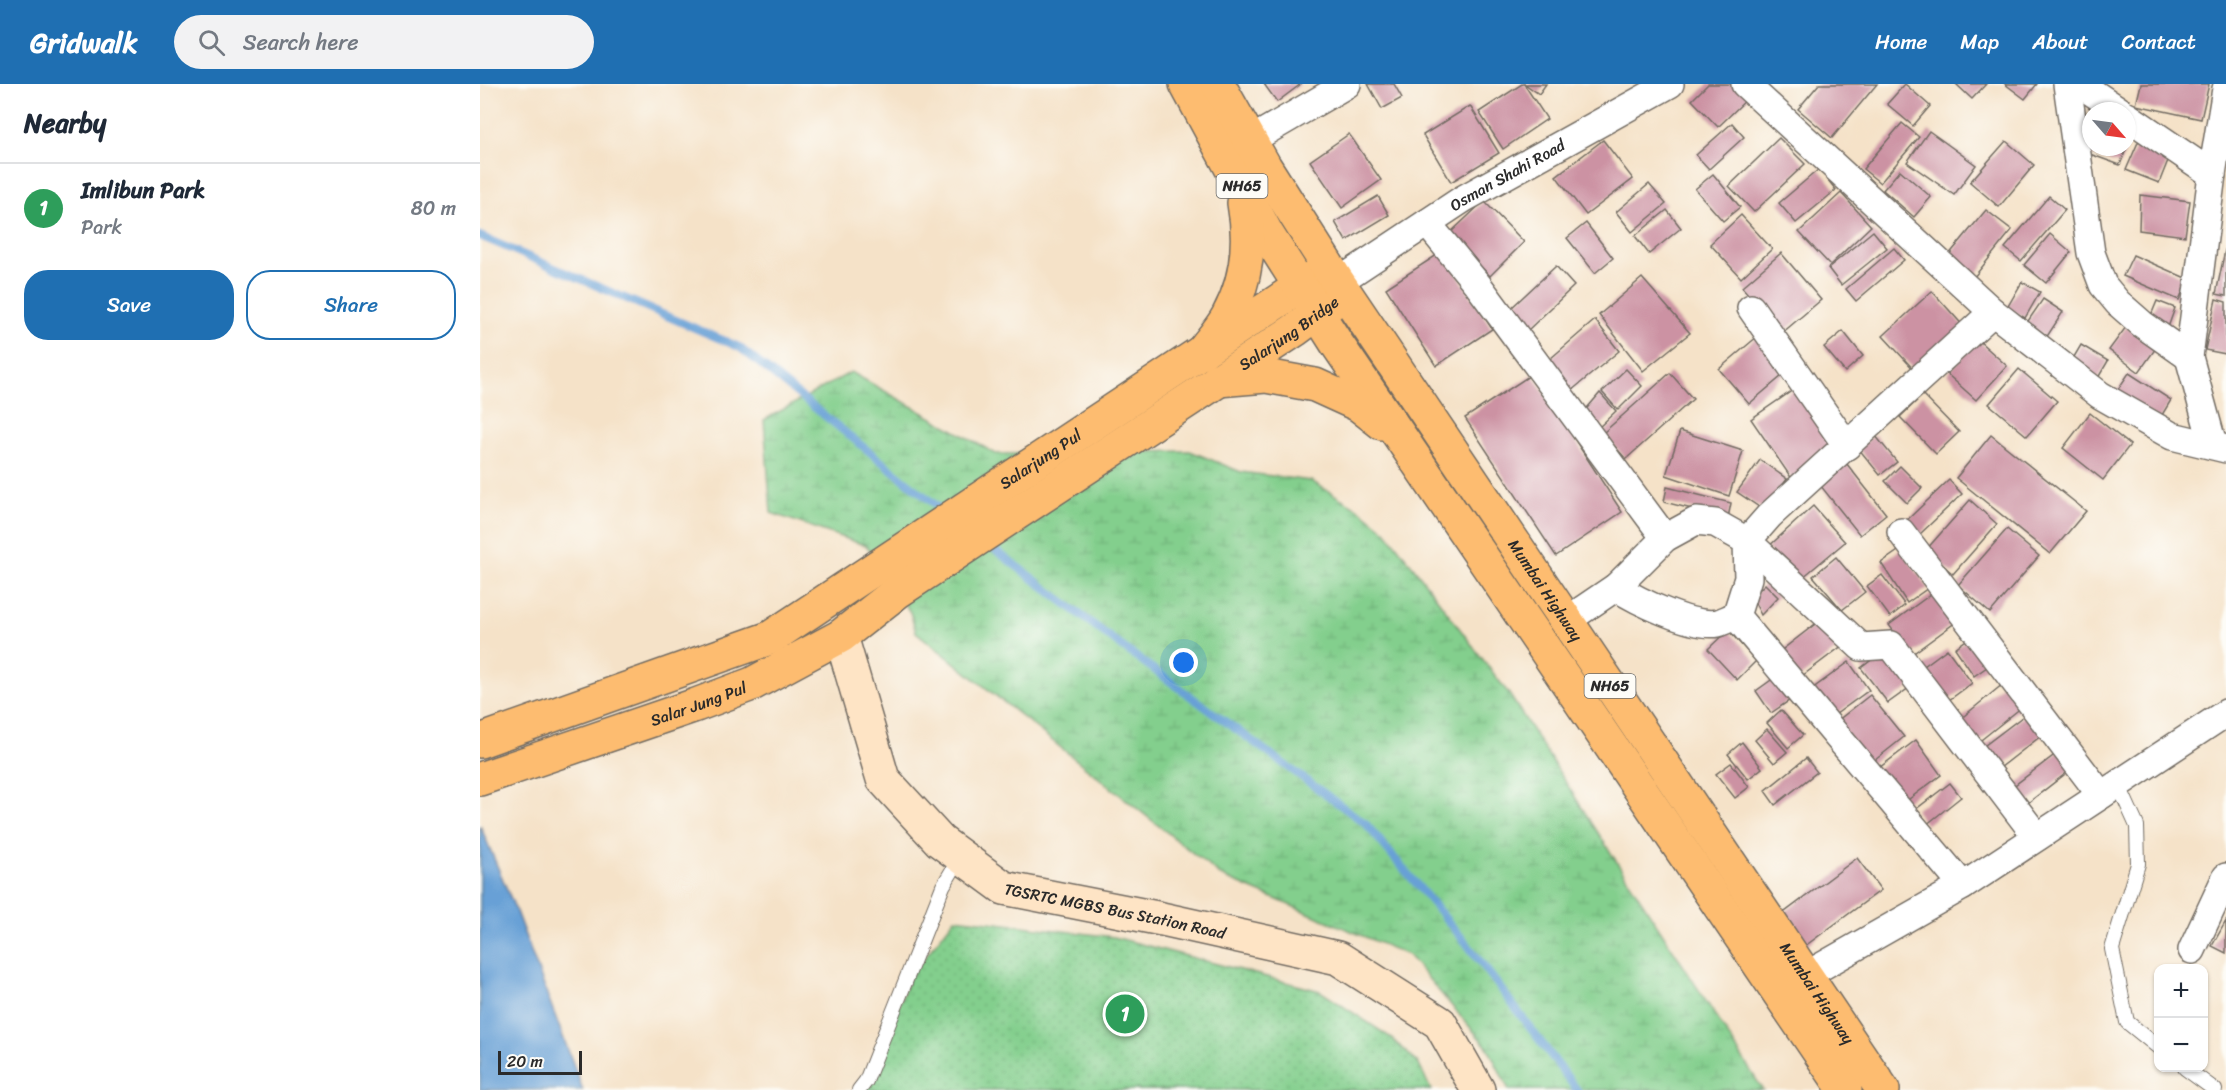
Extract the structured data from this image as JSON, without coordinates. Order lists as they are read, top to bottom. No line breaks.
{"streets":{"main road":["NH65","Salarjung Bridge","Salarjung Pul","Mumbai Highway","Salar Jung Pul"],"street":["Osman Shahi Road","TGSRTC MGBS Bus Station Road"]},"crossings":[["Osman Shahi Road","Salarjung Bridge"],["Osman Shahi Road","Mumbai Highway"],["Salarjung Bridge","Salarjung Pul"],["Salarjung Bridge","Mumbai Highway"],["Salarjung Pul","Salar Jung Pul"],["Salar Jung Pul","TGSRTC MGBS Bus Station Road"]],"scale_bar":"20 m","north":"bottom right","page":{"header":"Gridwalk","search":"Search here","nav":["Home","Map","About","Contact"],"heading":"Nearby","list":[{"mark":"1","name":"Imlibun Park","note":"Park","value":"80 m"}],"buttons":["Save","Share"],"map_buttons":["+","−"],"pins":"1","scale":"20 m"}}
